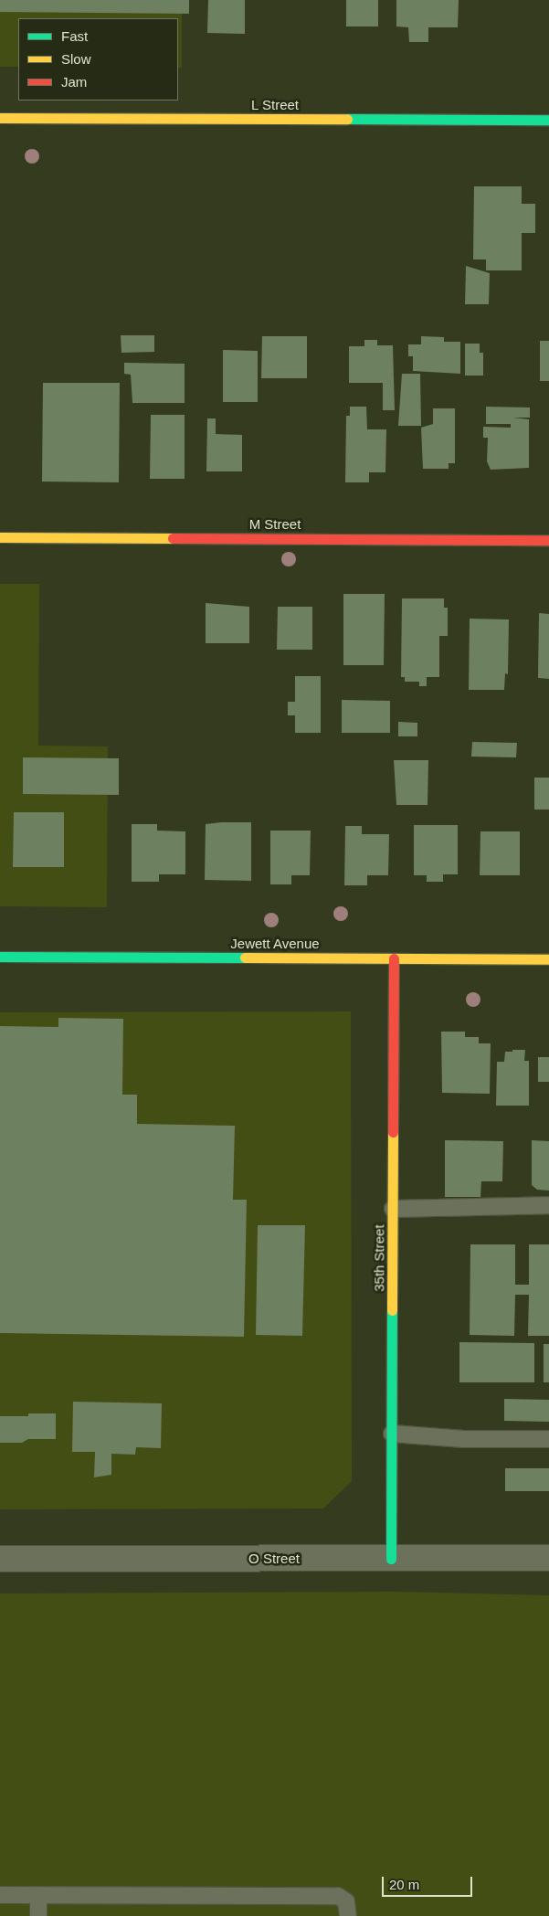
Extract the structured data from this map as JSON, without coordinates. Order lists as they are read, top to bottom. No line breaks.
{"streets":{"street":["L Street","M Street","Jewett Avenue","35th Street","O Street"]},"crossings":[["Jewett Avenue","35th Street"],["35th Street","O Street"]],"legend":["Fast","Slow","Jam"],"scale_bar":"20 m"}
